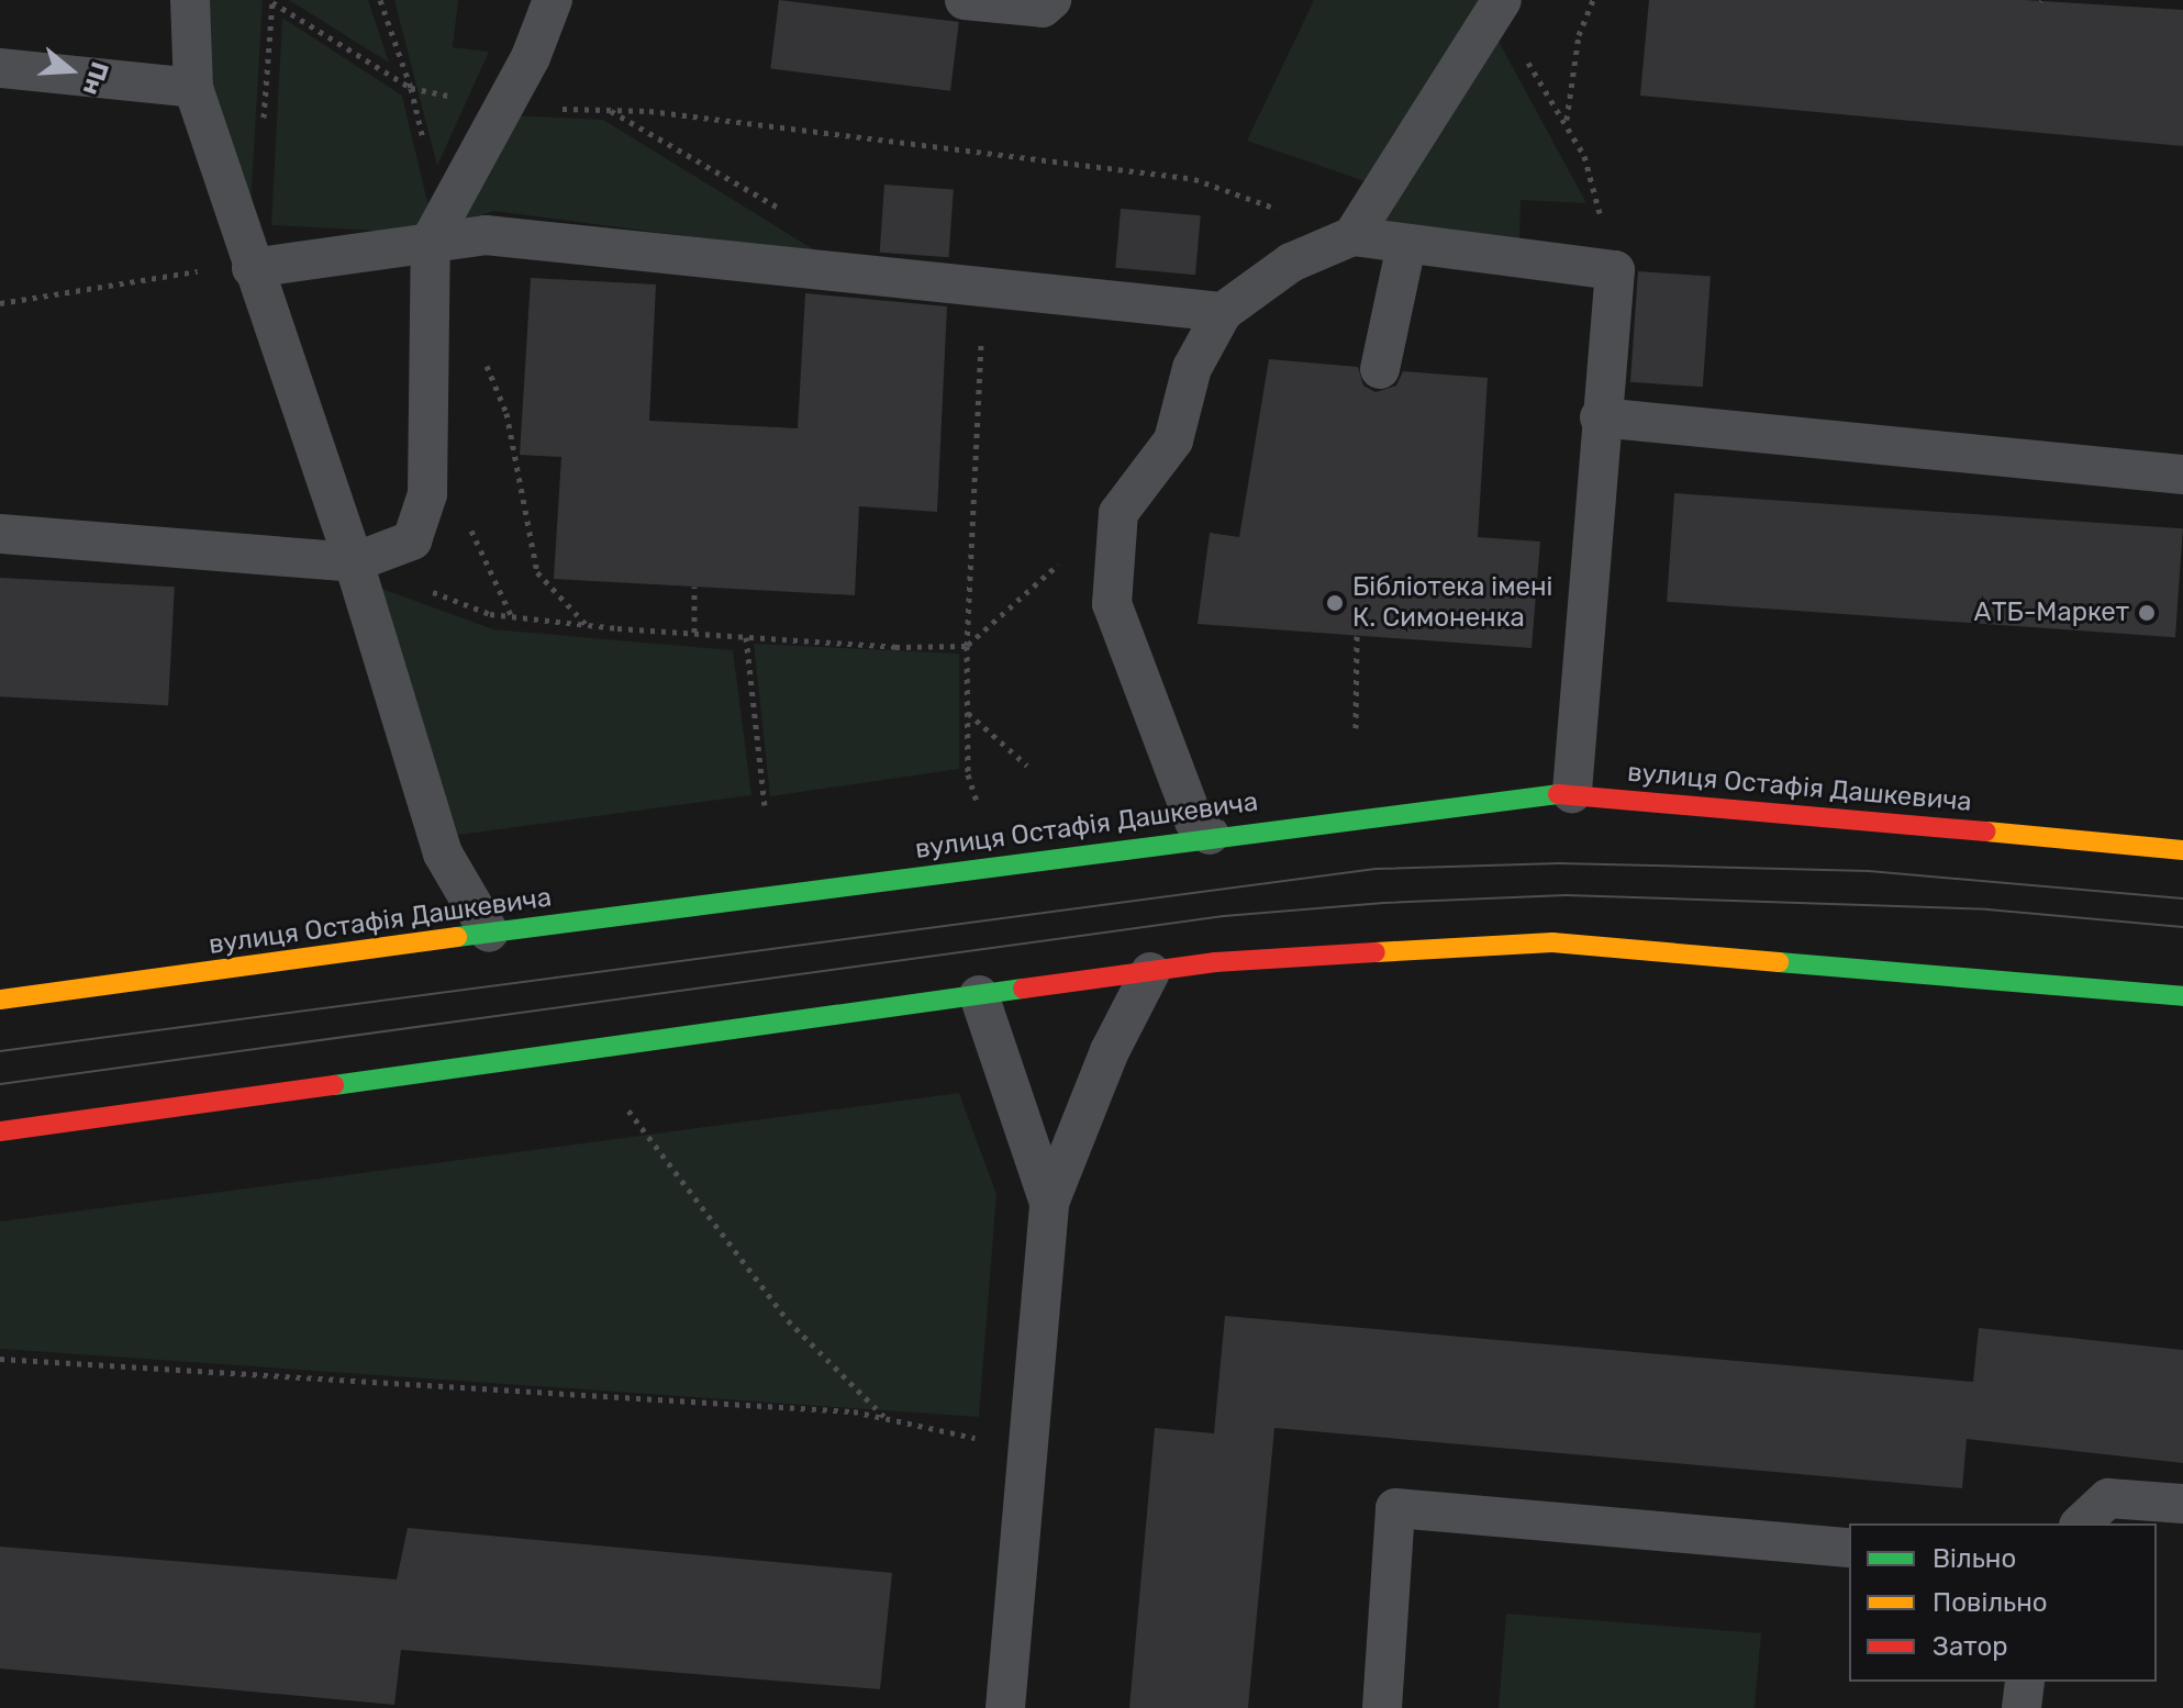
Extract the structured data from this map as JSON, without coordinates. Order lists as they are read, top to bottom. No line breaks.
{"streets":{"street":["вулиця Остафія Дашкевича"]},"places":["Бібліотека імені К. Симоненка","АТБ-Маркет"],"legend":["Вільно","Повільно","Затор"],"north":"right"}
